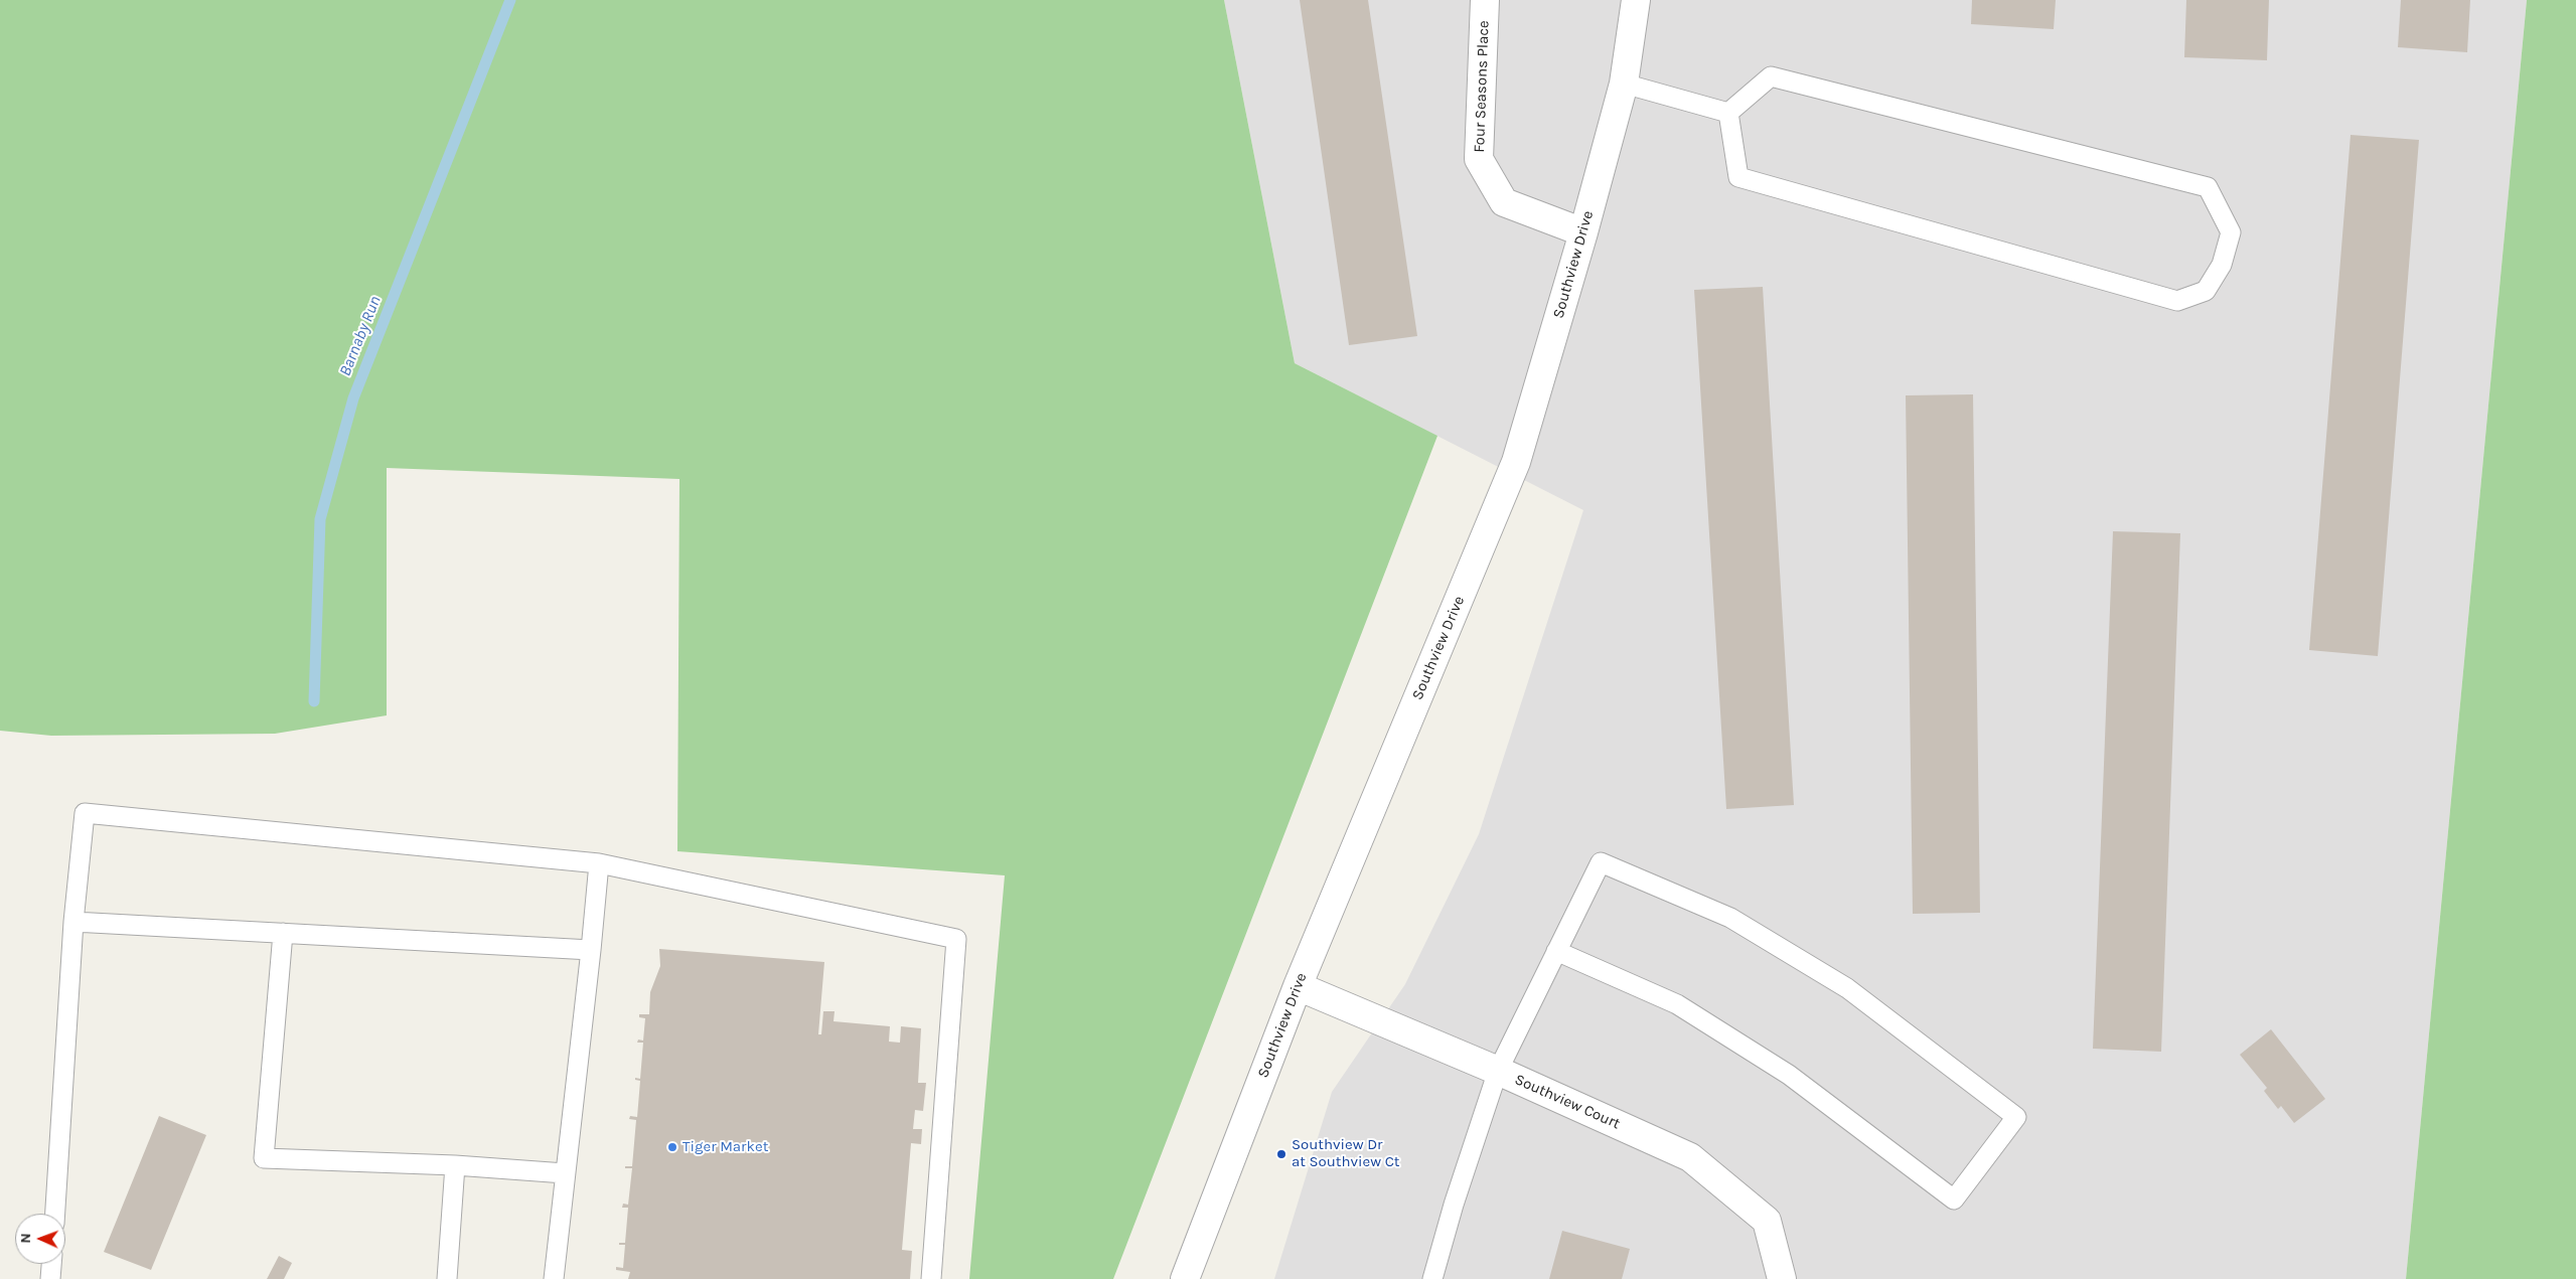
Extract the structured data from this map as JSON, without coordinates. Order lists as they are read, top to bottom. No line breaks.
{"streets":{"street":["Four Seasons Place","Southview Drive","Southview Court"]},"crossings":[["Four Seasons Place","Southview Drive"],["Southview Drive","Southview Court"]],"water":["Barnaby Run"],"places":["Tiger Market","Southview Dr at Southview Ct"],"north":"left"}
